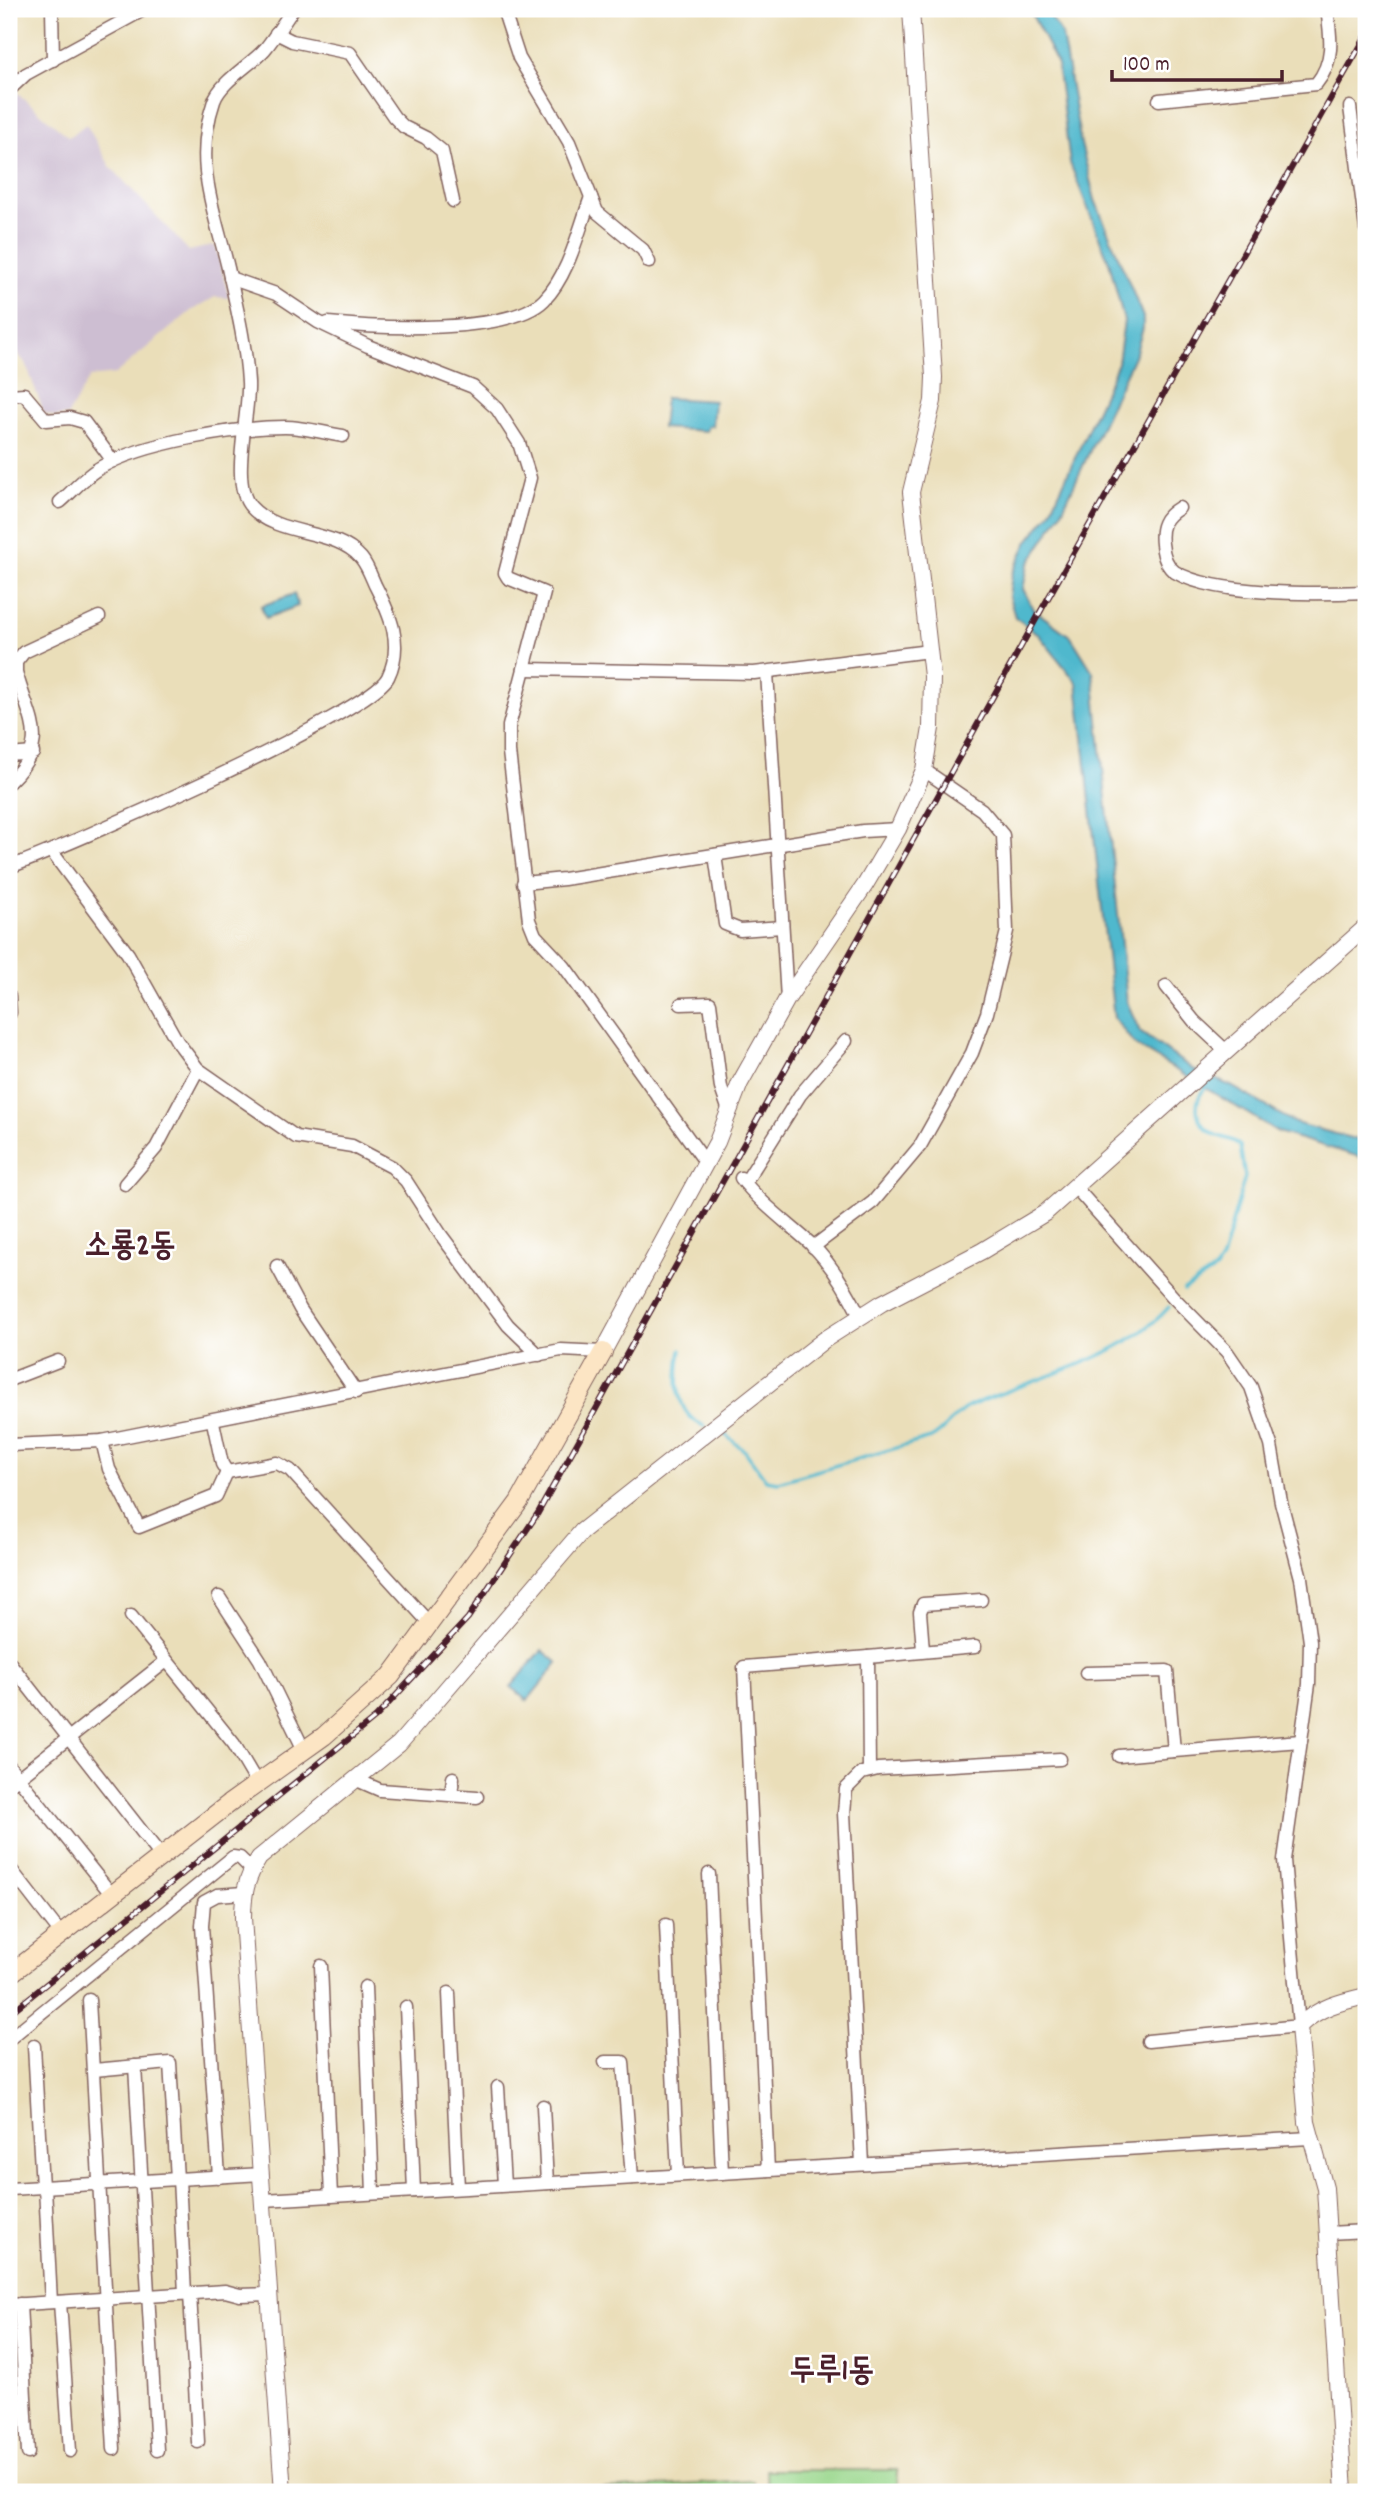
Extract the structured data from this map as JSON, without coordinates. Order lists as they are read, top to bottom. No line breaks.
{"districts":["소룡2동","두루1동"],"scale_bar":"100 m"}
